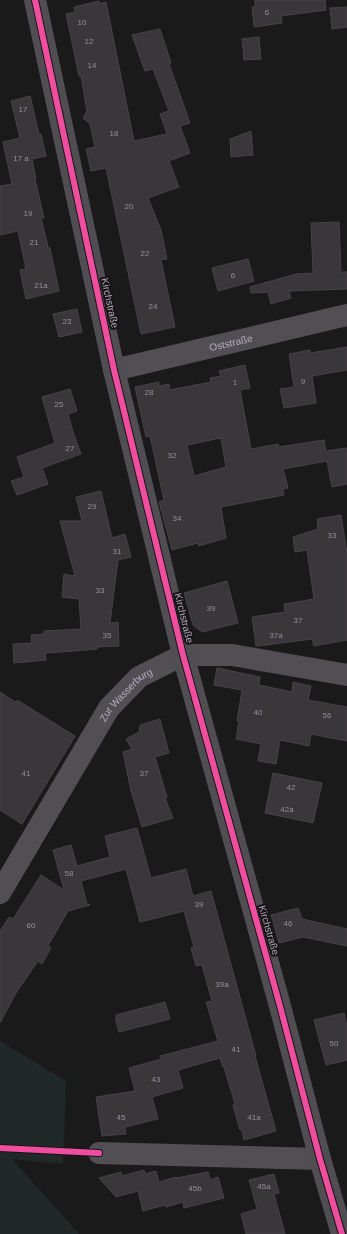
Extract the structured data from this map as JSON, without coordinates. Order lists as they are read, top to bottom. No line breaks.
{"streets":{"street":["Kirchstraße","Oststraße","Zur Wasserburg"]},"crossings":[["Kirchstraße","Oststraße"],["Kirchstraße","Zur Wasserburg"]],"house_numbers":["6","10","12","14","17","18","17 a","20","19","21","22","6","21a","24","23","9","1","28","25","27","32","29","34","33","31","33","39","37","35","37a","40","56","41","37","42","42a","58","39","46","60","39a","50","41","43","45","41a","45a","45b"]}
